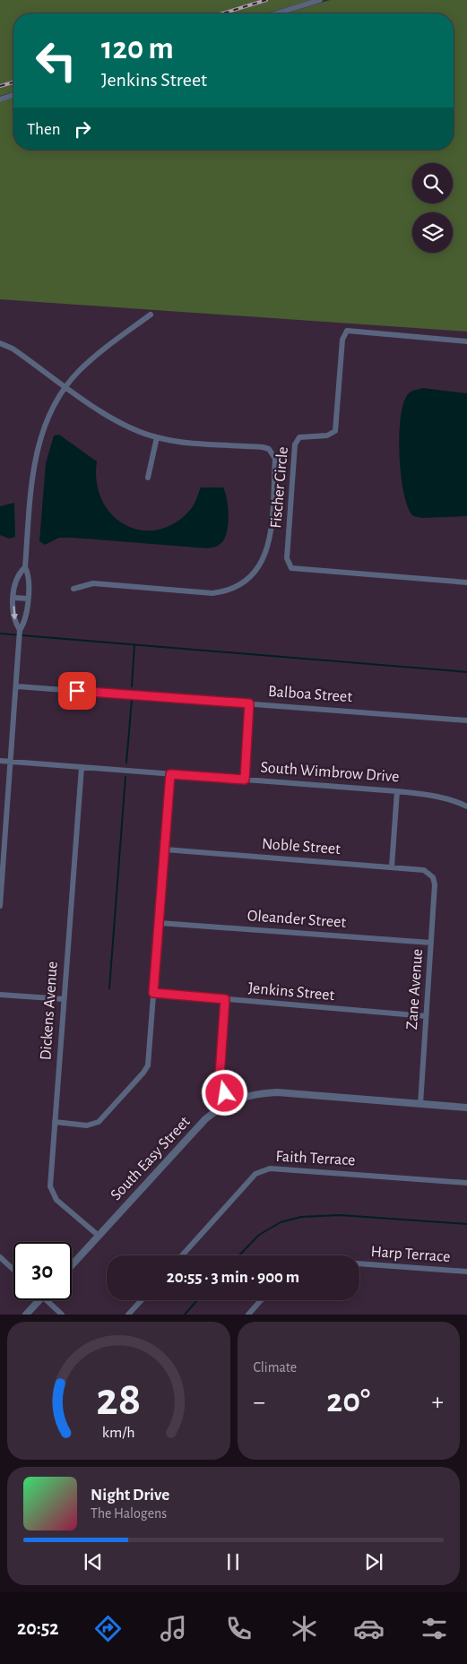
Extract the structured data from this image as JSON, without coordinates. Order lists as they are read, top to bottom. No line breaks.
{"streets":{"street":["Fischer Circle","Balboa Street","South Wimbrow Drive","Noble Street","Oleander Street","Zane Avenue","Jenkins Street","Dickens Avenue","South Easy Street","Faith Terrace","Harp Terrace"]},"crossings":[["South Wimbrow Drive","Dickens Avenue"],["Noble Street","Zane Avenue"],["Oleander Street","Zane Avenue"],["Zane Avenue","Jenkins Street"],["Zane Avenue","South Easy Street"],["Dickens Avenue","South Easy Street"]],"page":{"turn":["120 m","Jenkins Street"],"then":"Then","limit":"30","trip":"20:55 · 3 min · 900 m","tile":"Climate","heat":["−","20°","+"],"song":["Night Drive","The Halogens"],"tabs":"20:52","gauge":["28","km/h"]}}
